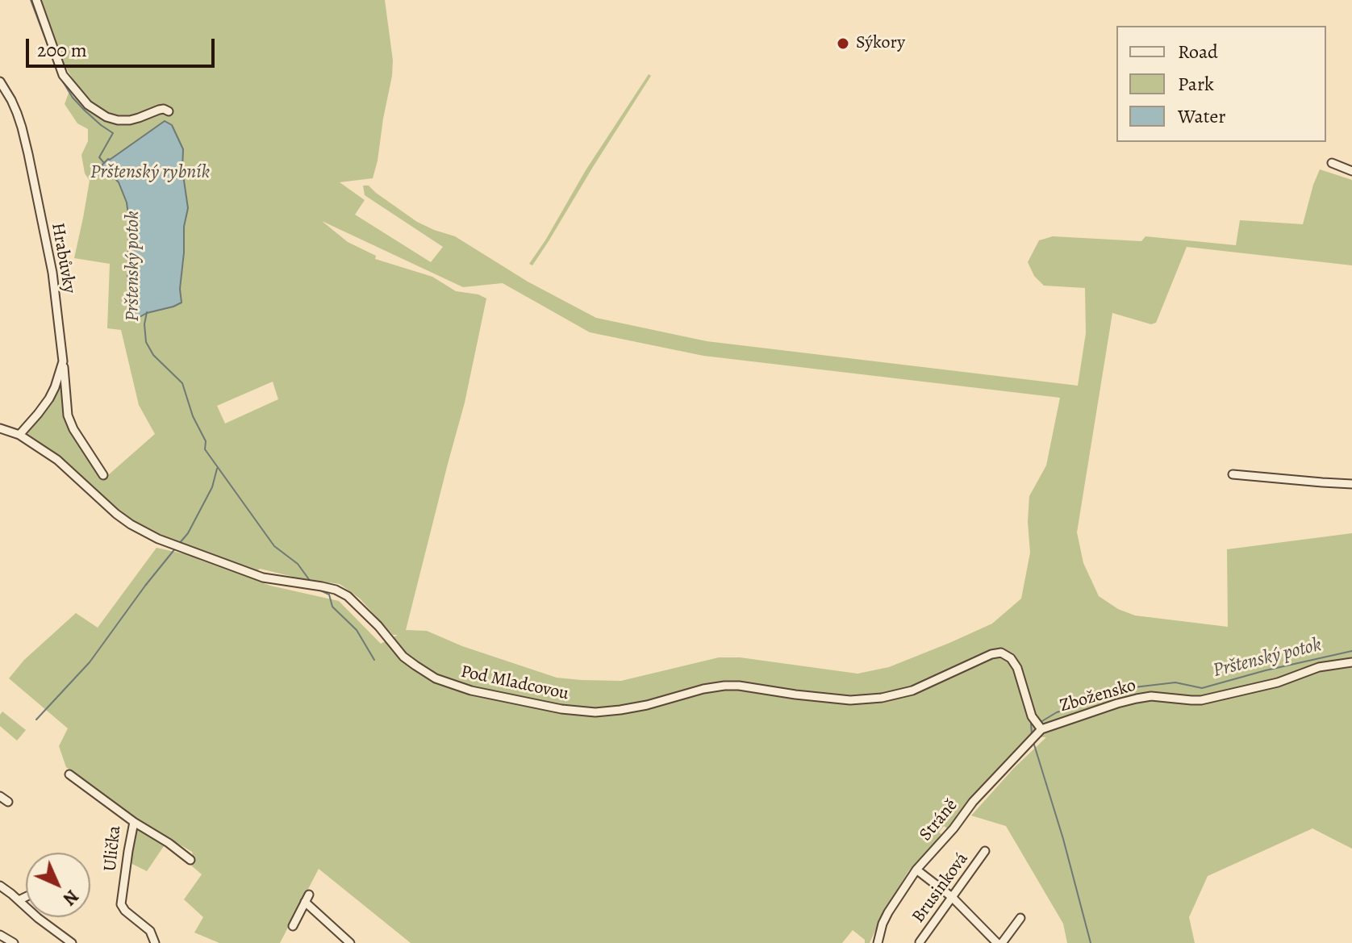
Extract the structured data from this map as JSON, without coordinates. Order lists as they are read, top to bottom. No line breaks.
{"streets":{"street":["Hrabůvky","Pod Mladcovou","Zbožensko","Stráně","Ulička","Brusinková"]},"crossings":[["Hrabůvky","Pod Mladcovou"],["Pod Mladcovou","Zbožensko"],["Pod Mladcovou","Stráně"],["Zbožensko","Stráně"]],"water":["Prštenský rybník","Prštenský potok"],"places":["Sýkory"],"legend":["Road","Park","Water"],"scale_bar":"200 m","north":"bottom right"}
